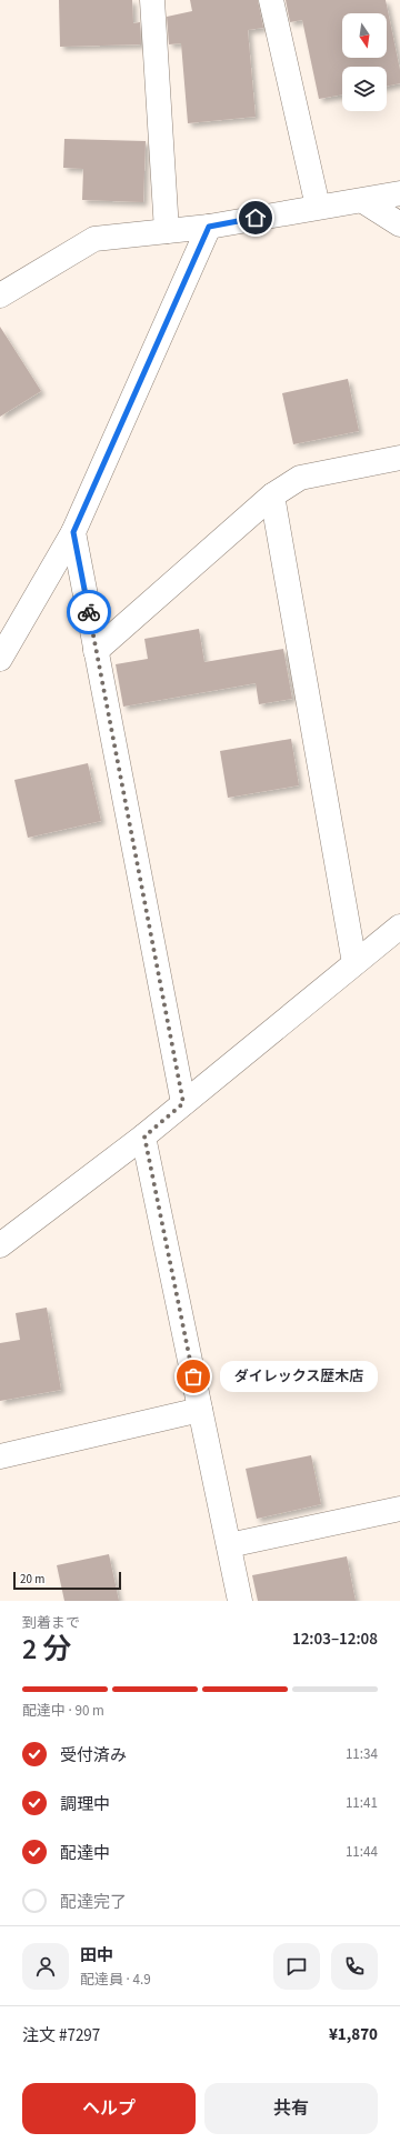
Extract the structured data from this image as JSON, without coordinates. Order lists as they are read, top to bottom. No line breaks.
{"places":["ダイレックス歴木店"],"scale_bar":"20 m","north":"bottom","page":{"bubble":"ダイレックス歴木店","scale":"20 m","heading":["2 分","到着まで","12:03–12:08"],"panel":["田中","配達員 · 4.9","注文 #7297","¥1,870"],"bar":"配達中 · 90 m","list":[["受付済み","11:34"],["調理中","11:41"],["配達中","11:44"],"配達完了"],"buttons":["ヘルプ","共有"]}}
